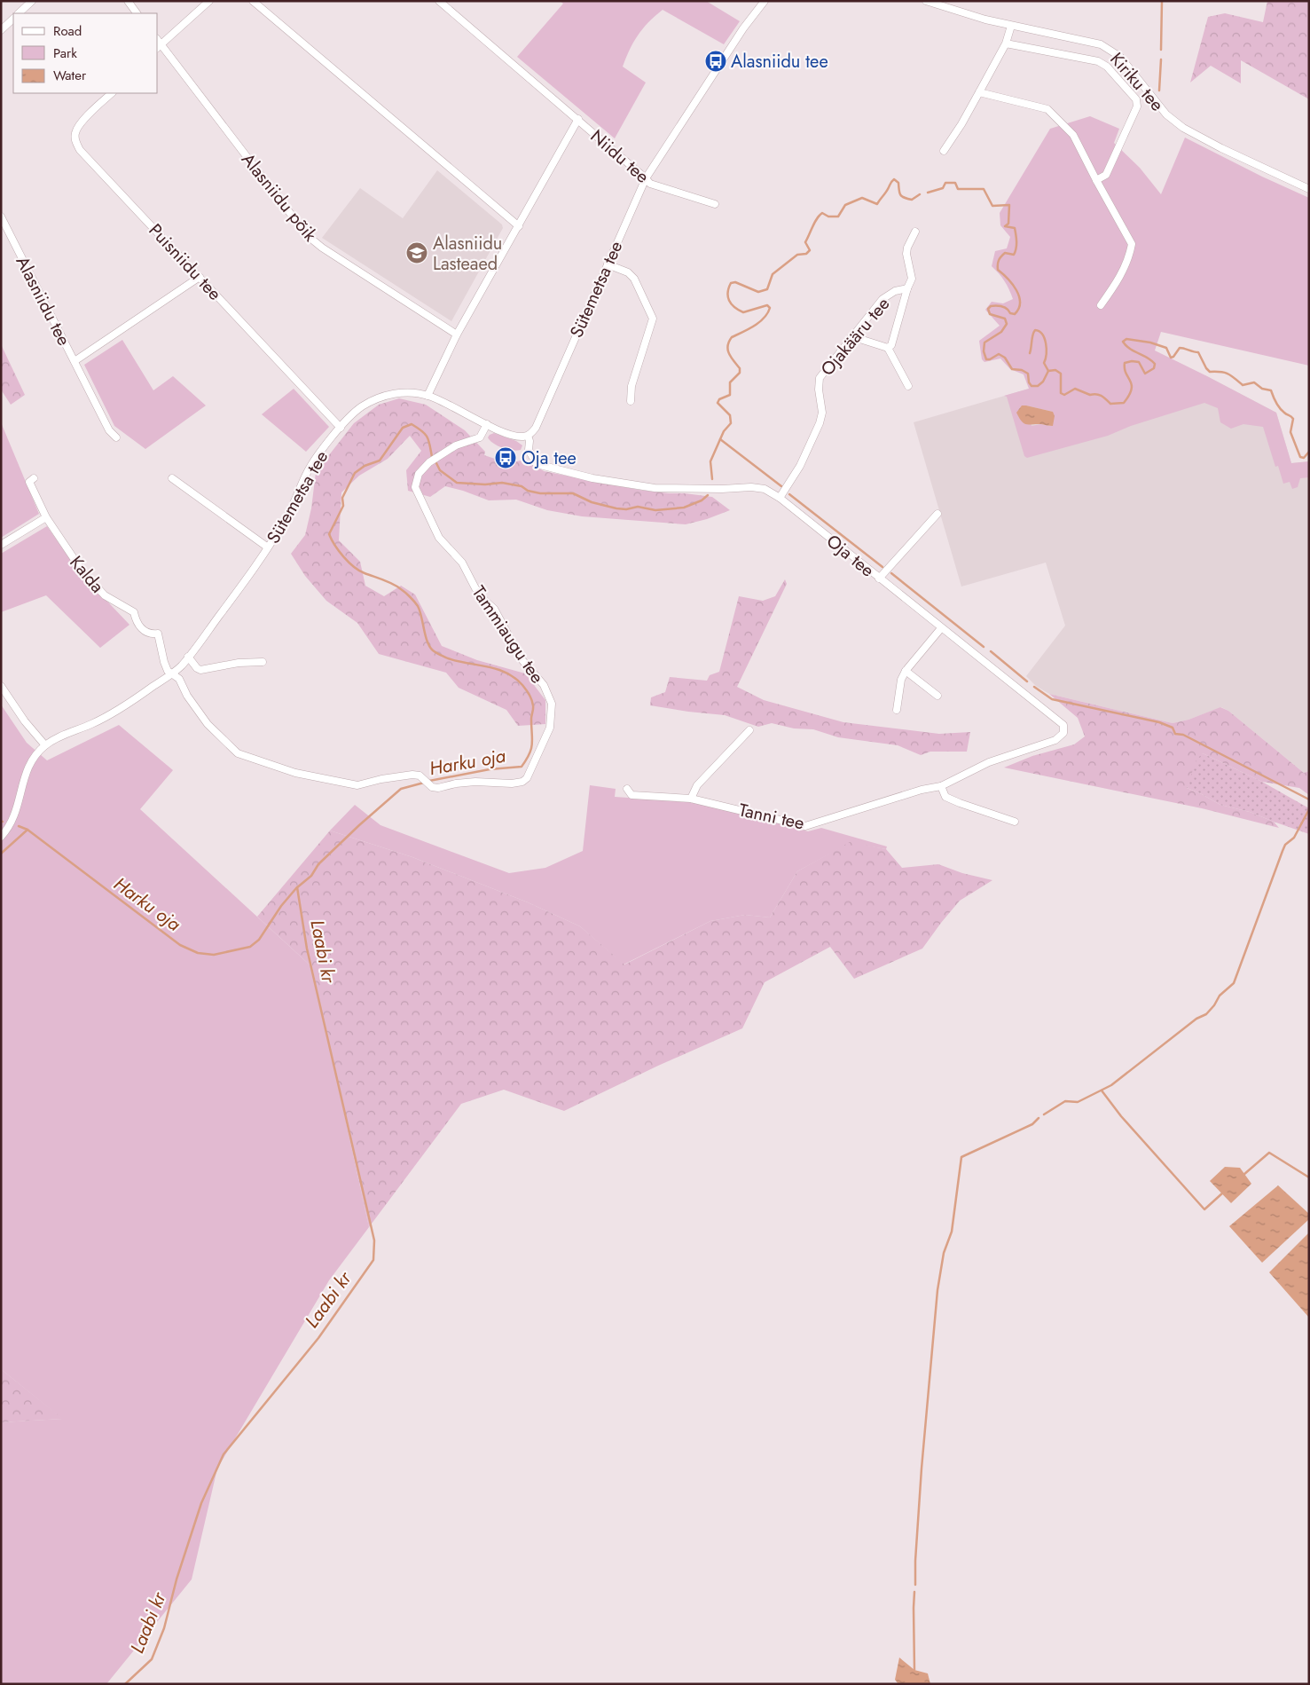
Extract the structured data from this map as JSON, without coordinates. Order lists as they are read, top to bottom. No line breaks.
{"streets":{"street":["Kiriku tee","Niidu tee","Alasniidu põik","Puisniidu tee","Sütemetsa tee","Alasniidu tee","Ojakääru tee","Oja tee","Kalda","Tammiaugu tee","Tanni tee"]},"crossings":[["Niidu tee","Sütemetsa tee"],["Puisniidu tee","Sütemetsa tee"],["Puisniidu tee","Alasniidu tee"],["Sütemetsa tee","Oja tee"],["Sütemetsa tee","Kalda"],["Sütemetsa tee","Tammiaugu tee"],["Ojakääru tee","Oja tee"],["Oja tee","Tanni tee"],["Kalda","Tammiaugu tee"]],"water":["Harku oja","Laabi kr"],"places":{"bus stop":["Alasniidu tee","Oja tee"],"school or university":["Alasniidu Lasteaed"]},"legend":["Road","Park","Water"]}
